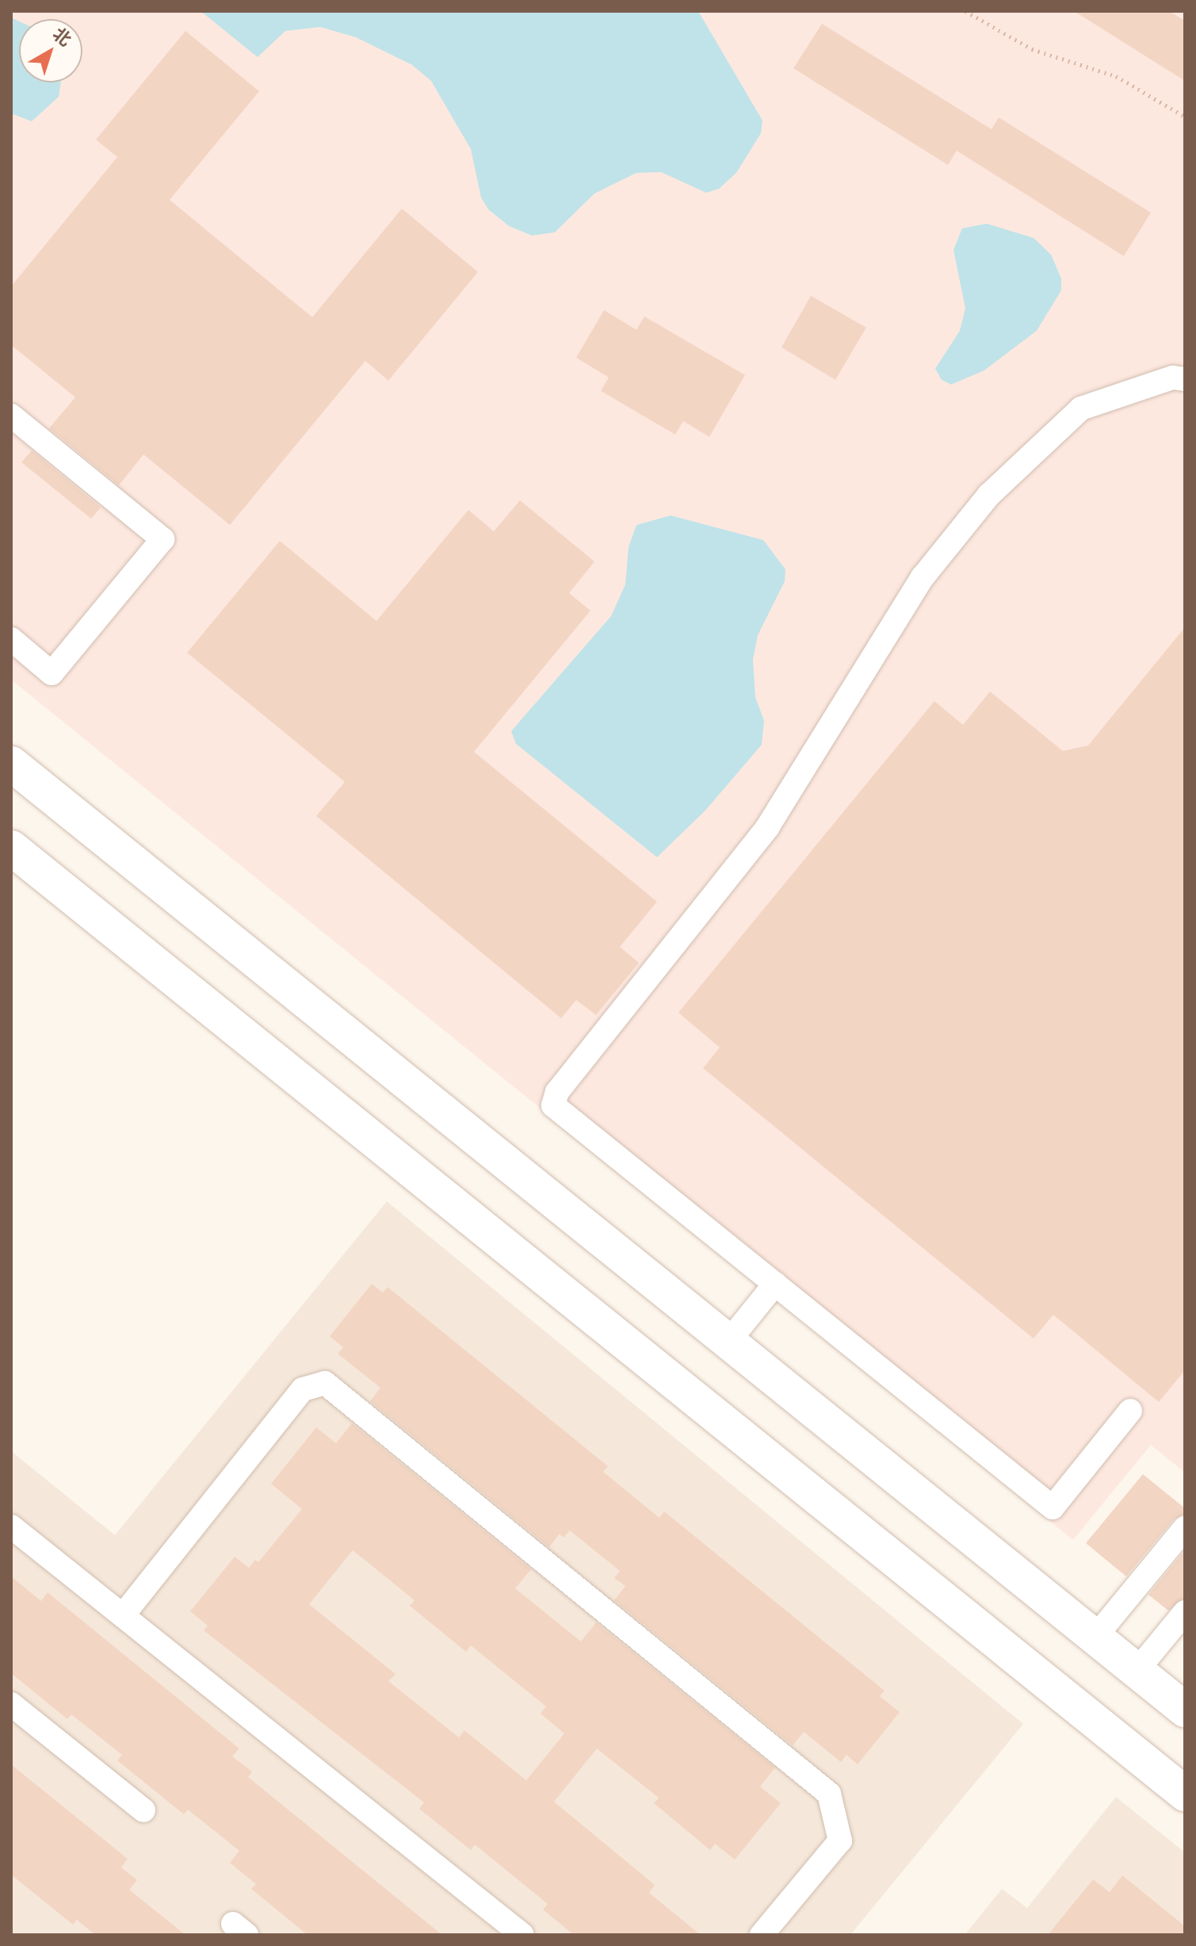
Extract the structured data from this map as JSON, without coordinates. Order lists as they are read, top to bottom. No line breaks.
{"north":"top right"}
